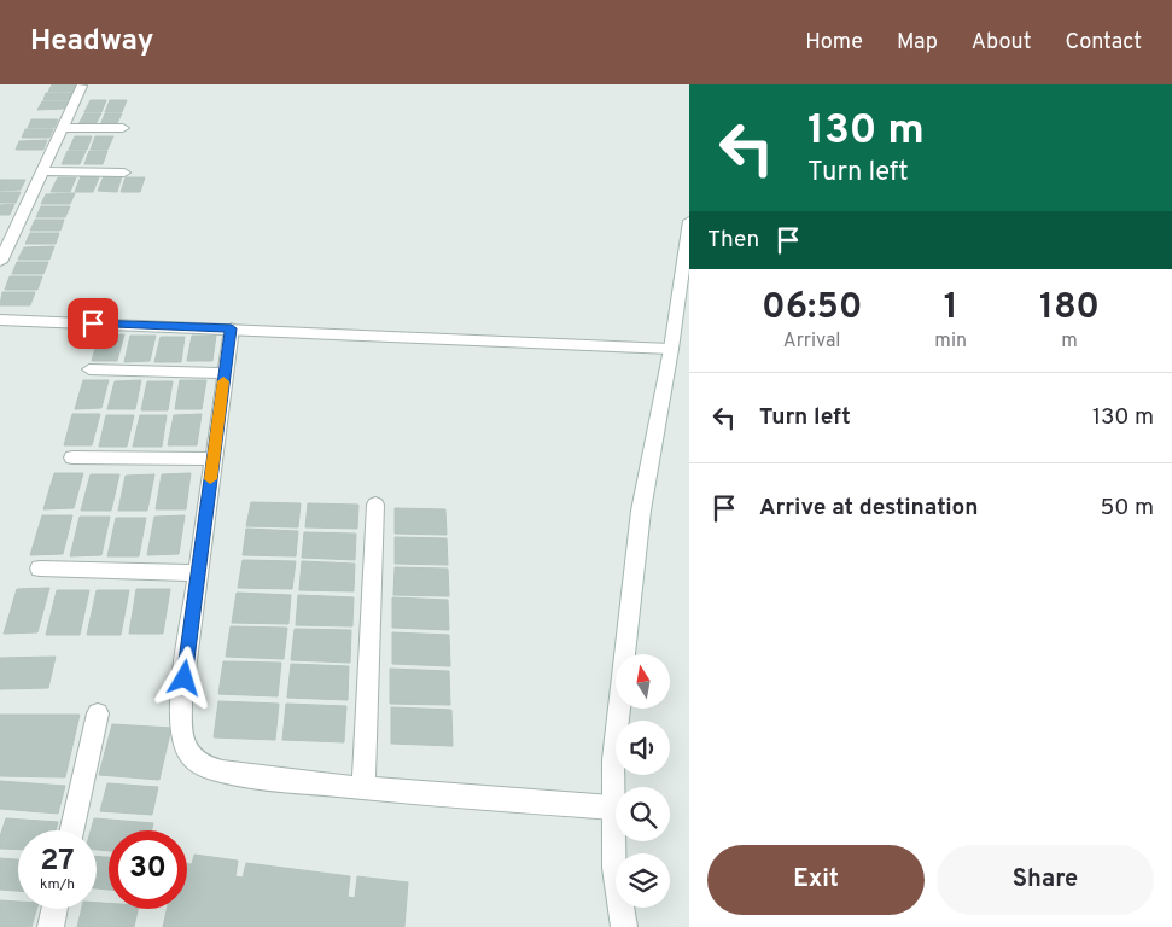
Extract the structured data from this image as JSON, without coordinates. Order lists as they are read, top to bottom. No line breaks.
{"north":"top","page":{"header":"Headway","nav":["Home","Map","About","Contact"],"turn":["130 m","Turn left"],"then":"Then","eta":["06:50","Arrival","1","min","180","m"],"list":[{"name":"Turn left","value":"130 m"},{"name":"Arrive at destination","value":"50 m"}],"speed":"27 km/h","limit":"30","buttons":["Exit","Share"]}}
